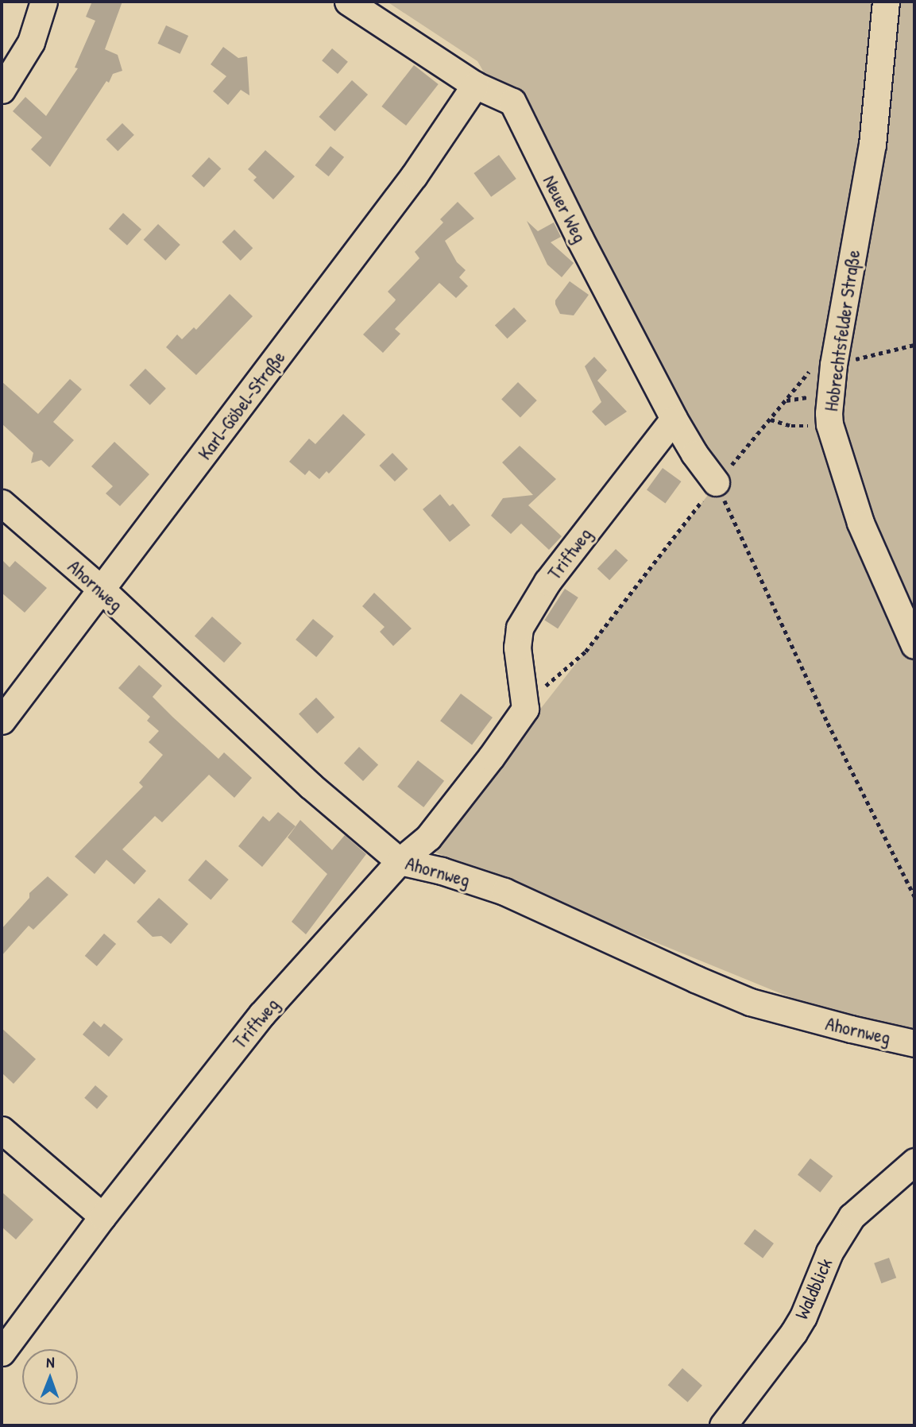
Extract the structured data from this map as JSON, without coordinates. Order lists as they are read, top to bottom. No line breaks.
{"streets":{"street":["Neuer Weg","Hobrechtsfelder Straße","Karl-Göbel-Straße","Triftweg","Ahornweg","Waldblick"]},"crossings":[["Neuer Weg","Karl-Göbel-Straße"],["Neuer Weg","Triftweg"],["Karl-Göbel-Straße","Ahornweg"],["Triftweg","Ahornweg"]],"north":"top"}
